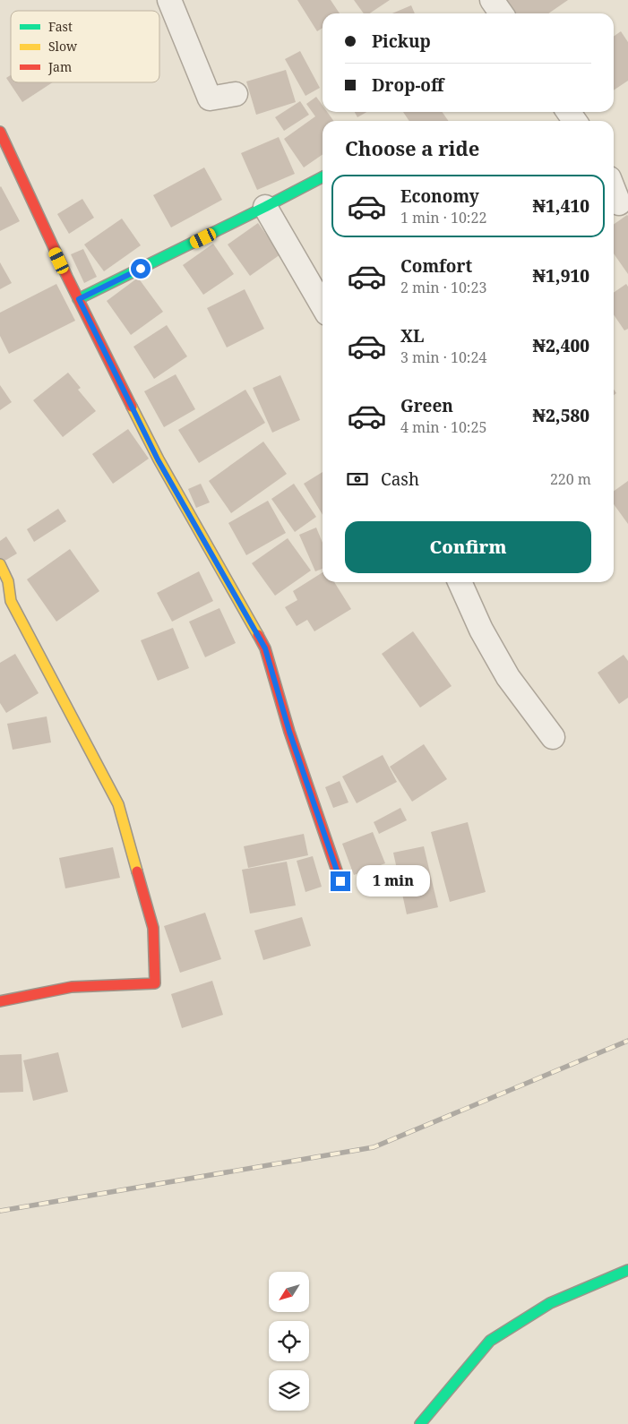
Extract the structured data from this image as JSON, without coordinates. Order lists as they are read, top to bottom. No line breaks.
{"legend":["Fast","Slow","Jam"],"north":"bottom left","page":{"banner":["Pickup","Drop-off"],"heading":"Choose a ride","list":[{"name":"Economy","note":"1 min · 10:22","value":"₦1,410"},{"name":"Comfort","note":"2 min · 10:23","value":"₦1,910"},{"name":"XL","note":"3 min · 10:24","value":"₦2,400"},{"name":"Green","note":"4 min · 10:25","value":"₦2,580"}],"pay":["Cash","220 m"],"buttons":"Confirm","bubble":"1 min"}}
